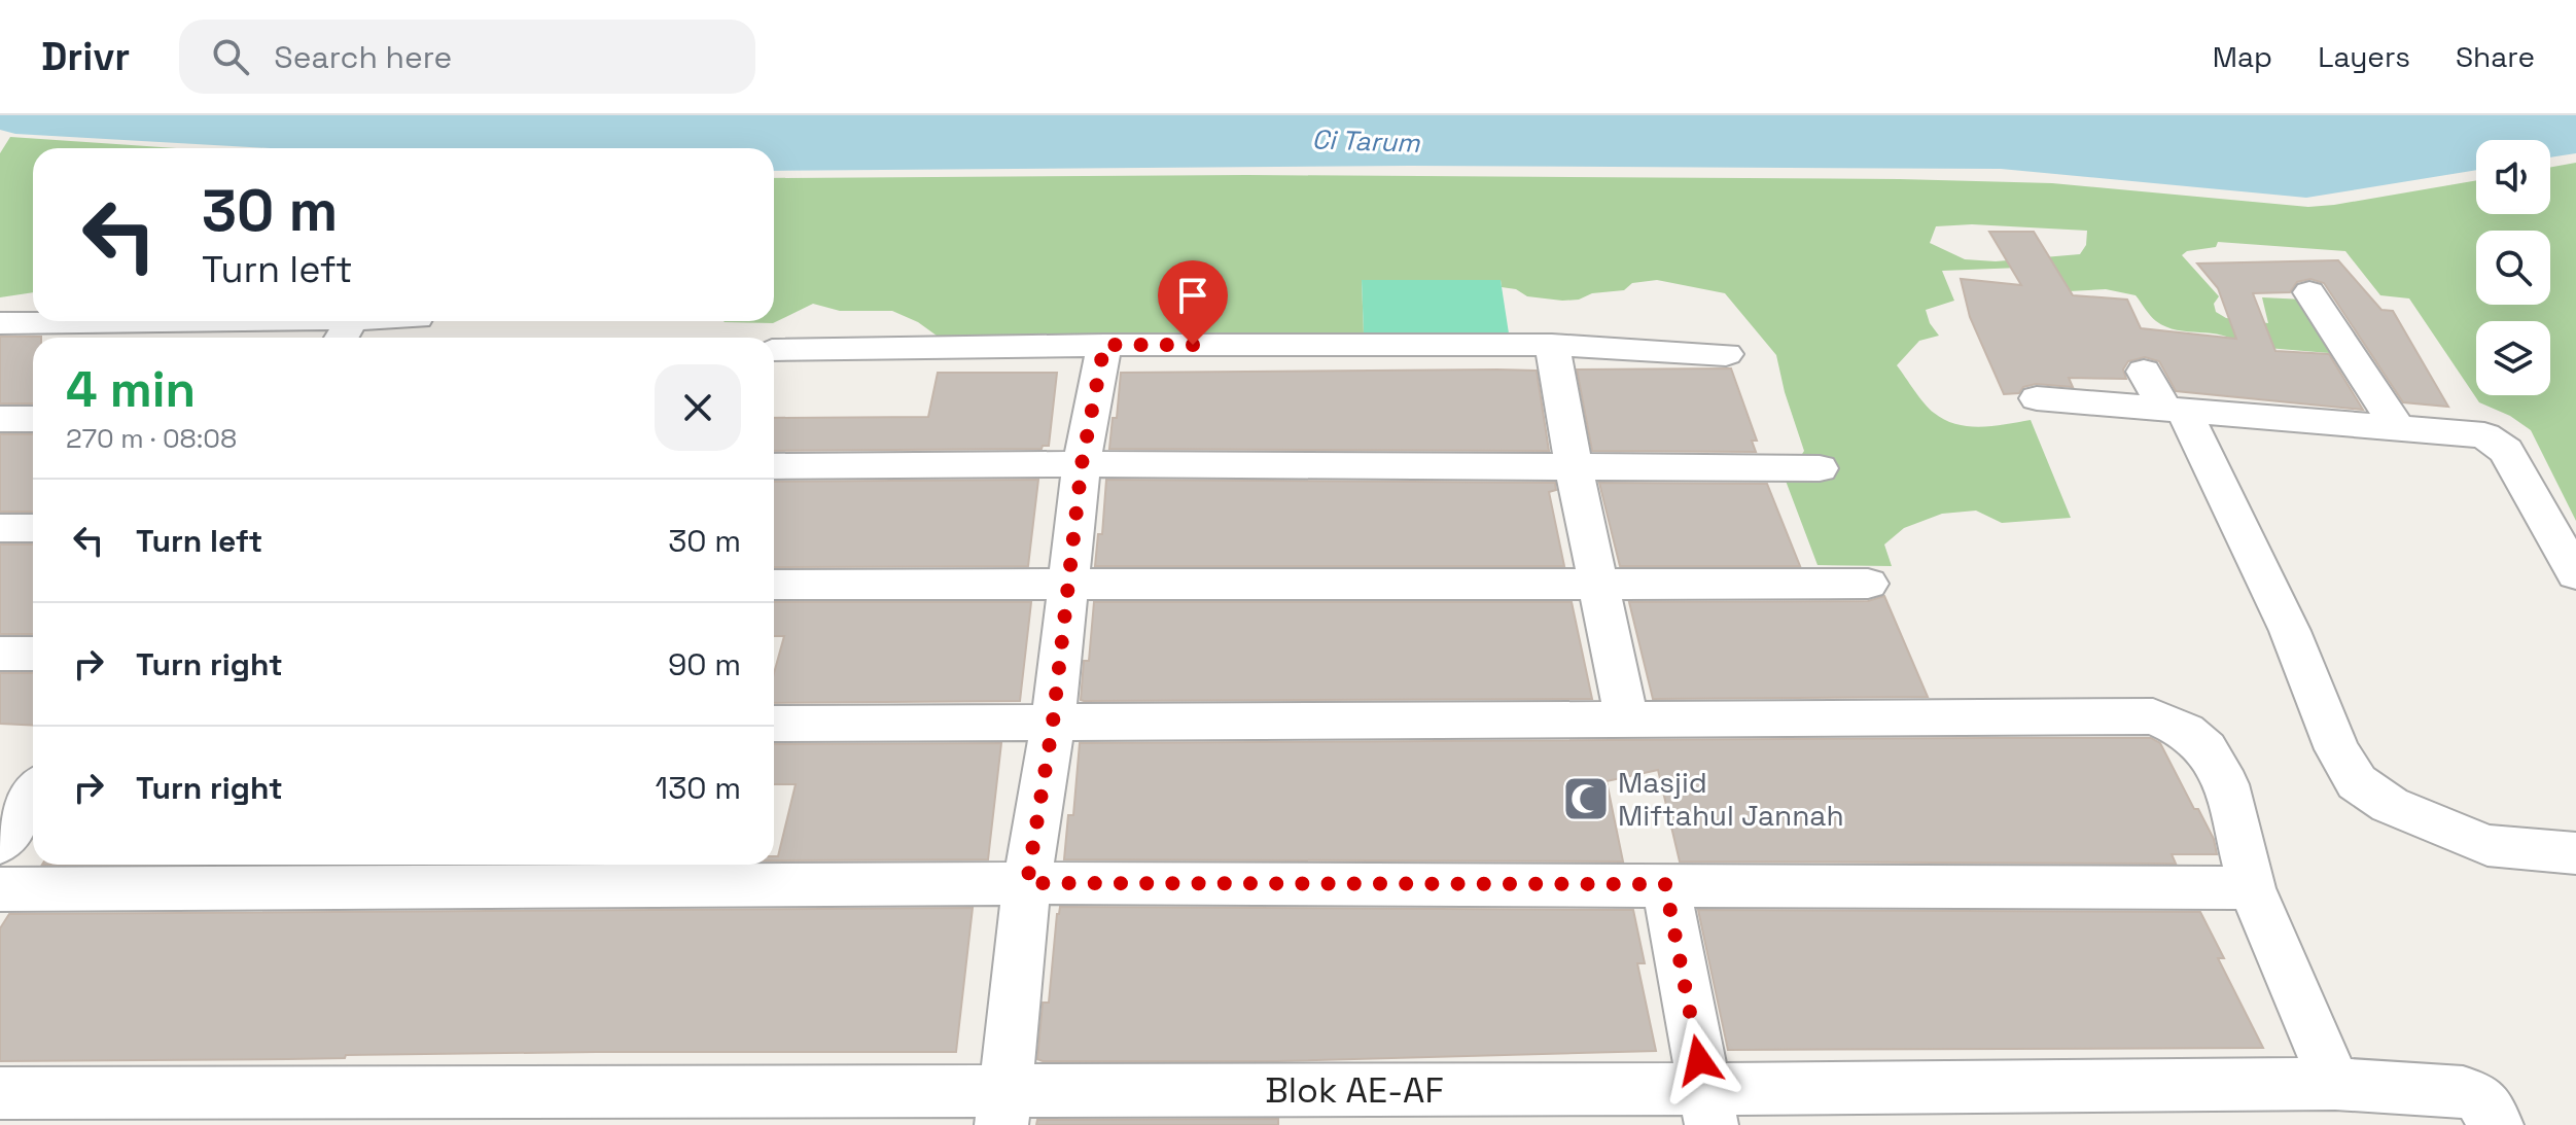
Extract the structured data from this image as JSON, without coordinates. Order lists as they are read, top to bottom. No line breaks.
{"streets":{"street":["Blok AE-AF"]},"water":["Ci Tarum"],"places":{"mosque":["Masjid Miftahul Jannah"]},"page":{"header":"Drivr","search":"Search here","nav":["Map","Layers","Share"],"turn":["30 m","Turn left"],"heading":["4 min","270 m · 08:08"],"list":[{"name":"Turn left","value":"30 m"},{"name":"Turn right","value":"90 m"},{"name":"Turn right","value":"130 m"}]}}
